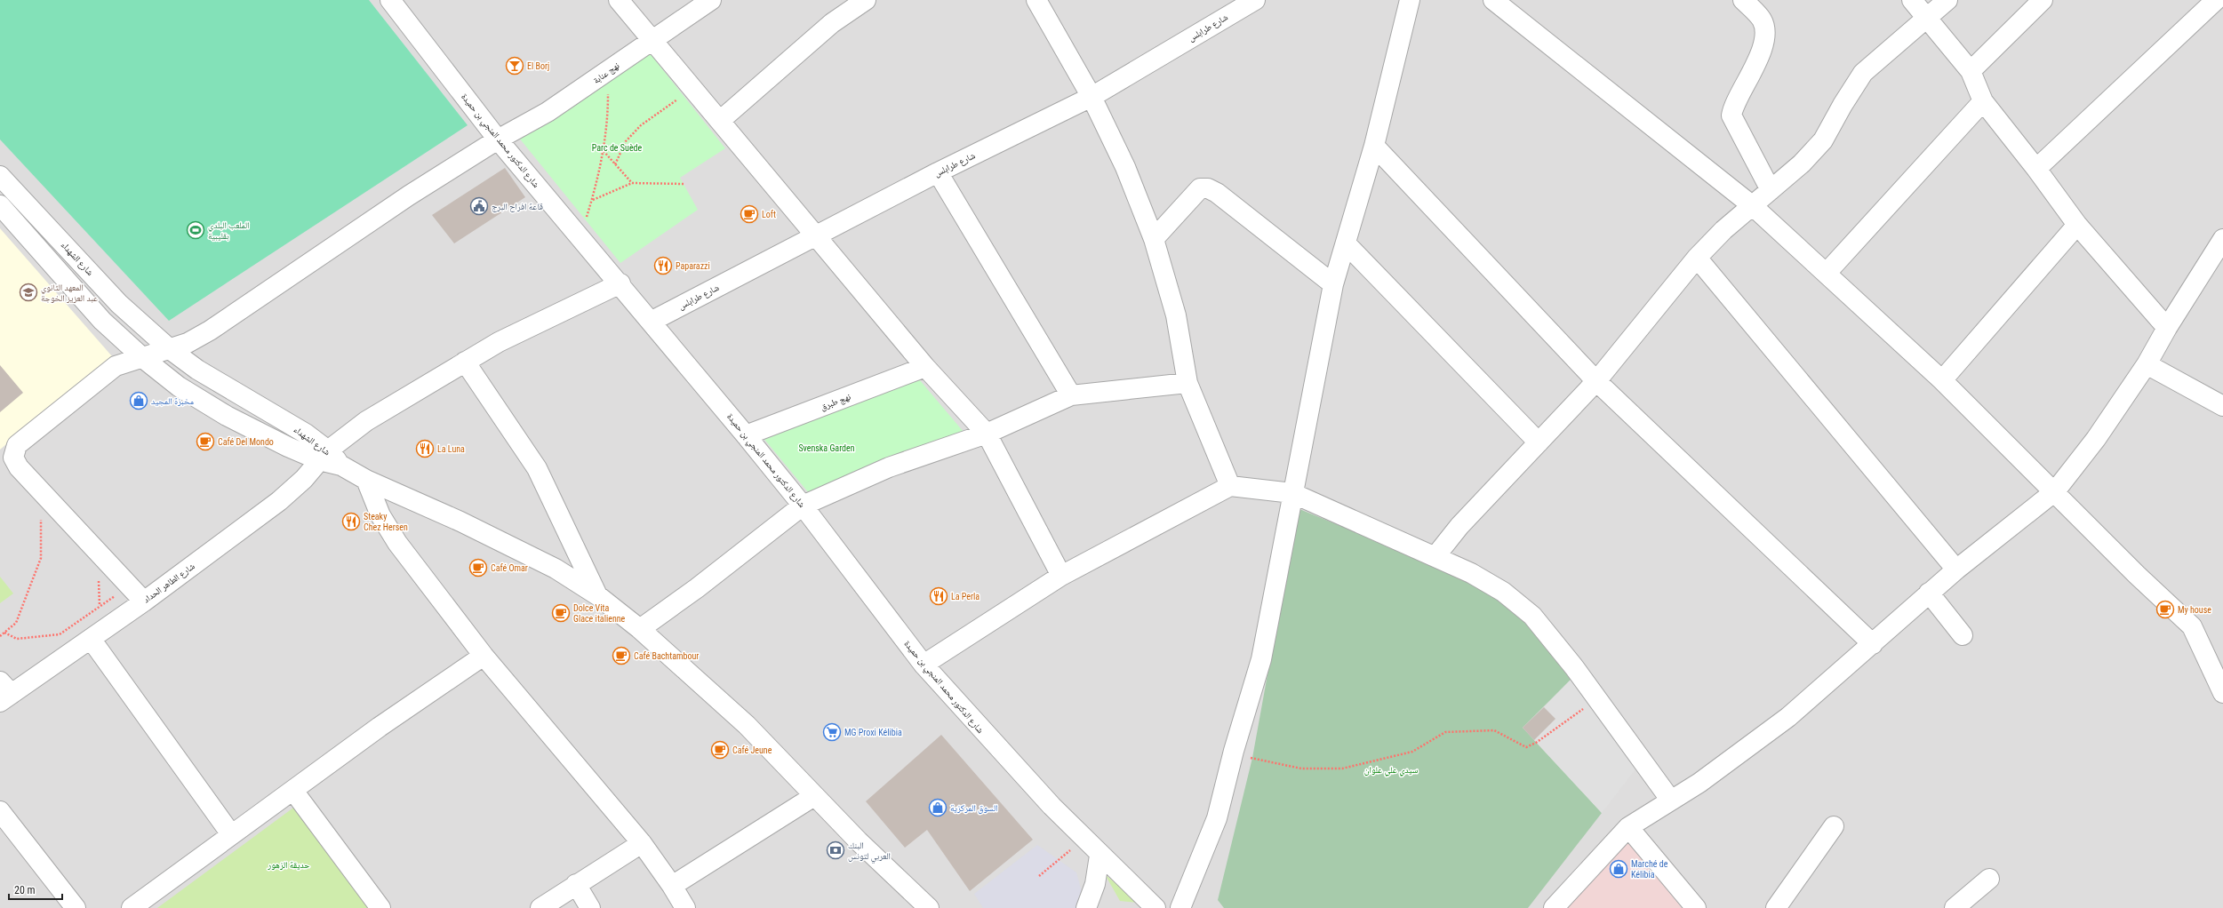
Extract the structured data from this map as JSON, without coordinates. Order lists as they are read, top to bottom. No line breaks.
{"streets":{"street":["شارع طرابلس","نهج عنابة","شارع الدكتور محمد المنجي بن حميدة","شارع الشهداء","نهج طبرق","شارع الطاهر الحداد"]},"crossings":[["شارع طرابلس","شارع الدكتور محمد المنجي بن حميدة"],["نهج عنابة","شارع الدكتور محمد المنجي بن حميدة"],["نهج عنابة","شارع الشهداء"],["شارع الدكتور محمد المنجي بن حميدة","نهج طبرق"],["شارع الدكتور محمد المنجي بن حميدة","شارع الطاهر الحداد"],["شارع الشهداء","شارع الطاهر الحداد"]],"parks":["Parc de Suède","Svenska Garden","سيدي علي علوان","حديقة الزهور"],"places":{"bar":["El Borj"],"public building":["قاعة افراح البرج"],"cafe":["Loft","Café Del Mondo","Café Omar","My house","Dolce Vita Glace italienne","Café Bachtambour","Café Jeune"],"sports":["الملعب البلدي بقليبية"],"restaurant":["Paparazzi","La Luna","Steaky Chez Hersen","La Perla"],"school or university":["المعهد الثانوي عبد العزيز الخوجة"],"shop":["مخبزة المجيد","السوق المركزية","Marché de Kélibia"],"supermarket":["MG Proxi Kélibia"],"bank":["البنك العربي لتونس"]},"scale_bar":"20 m"}
